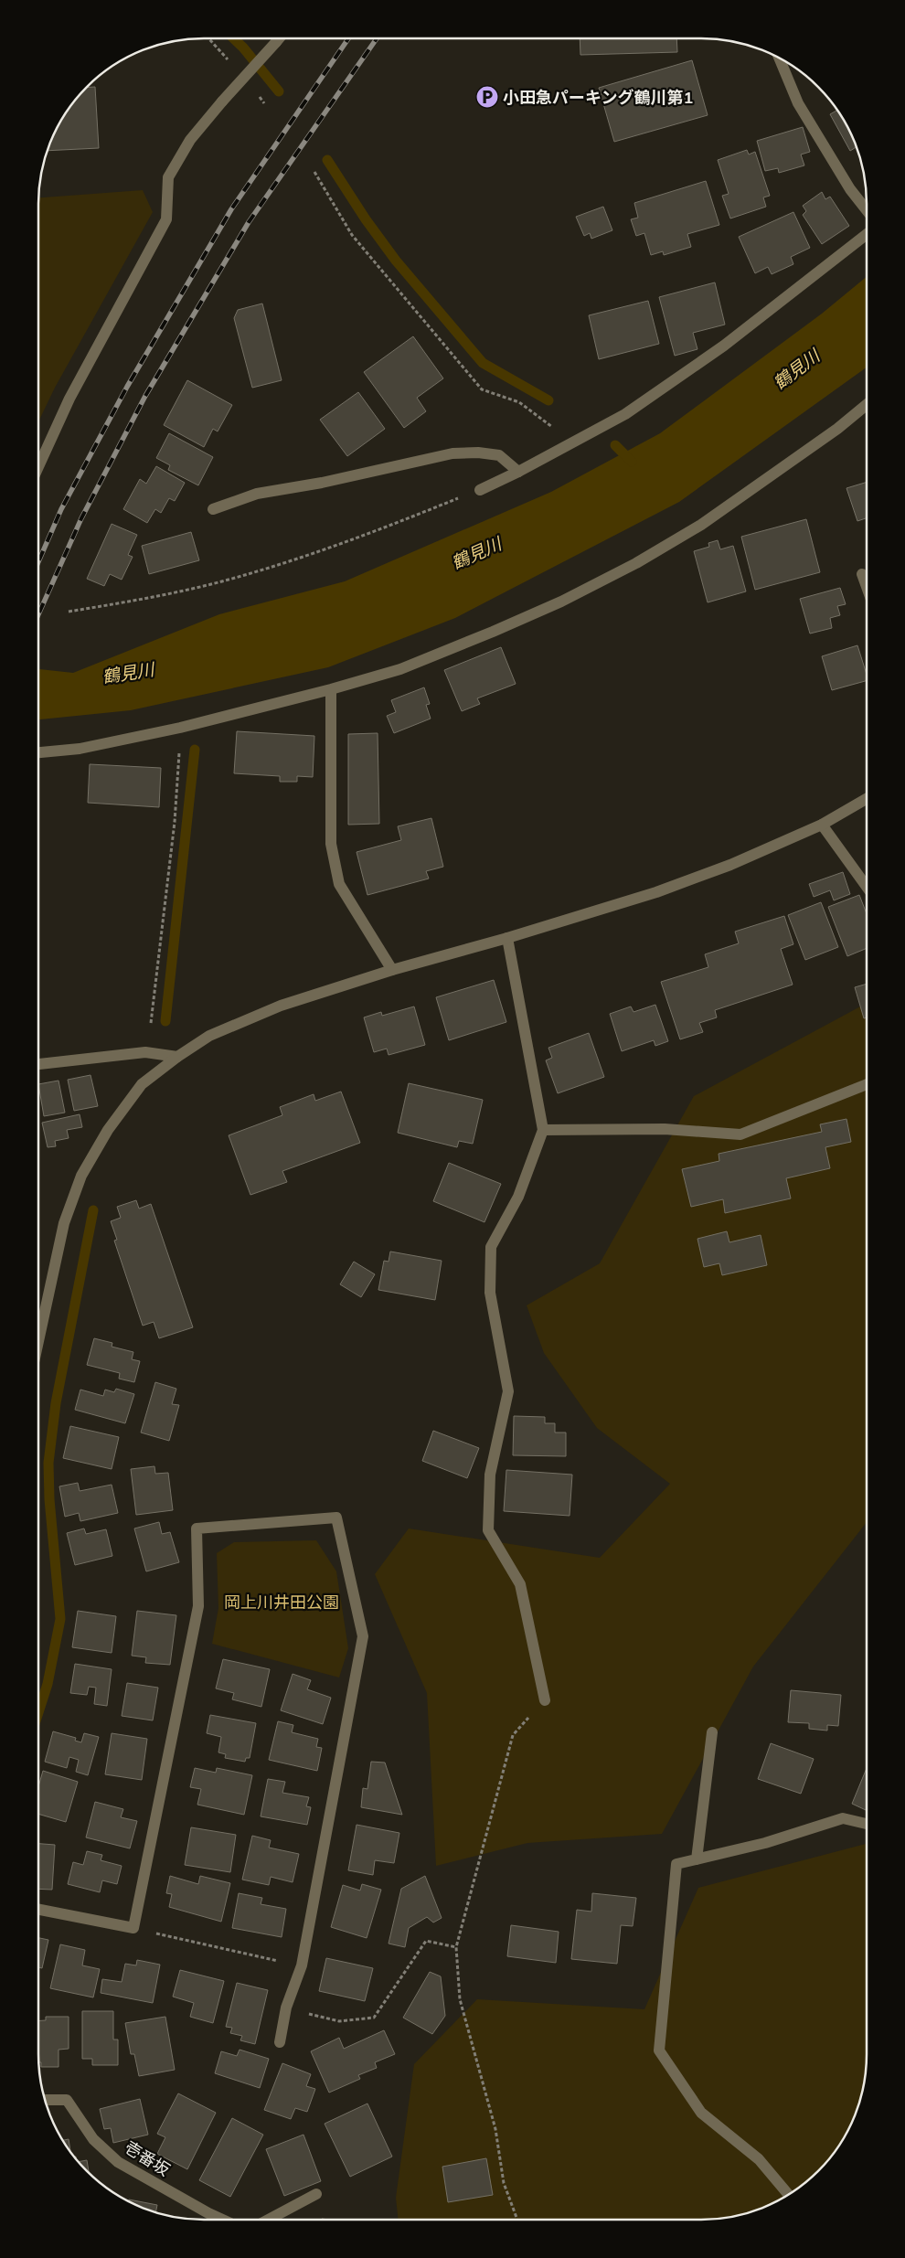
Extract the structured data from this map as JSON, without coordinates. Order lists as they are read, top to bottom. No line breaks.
{"streets":{"street":["壱番坂"]},"water":["鶴見川"],"parks":["岡上川井田公園"],"places":{"parking":["小田急パーキング鶴川第1"]}}
